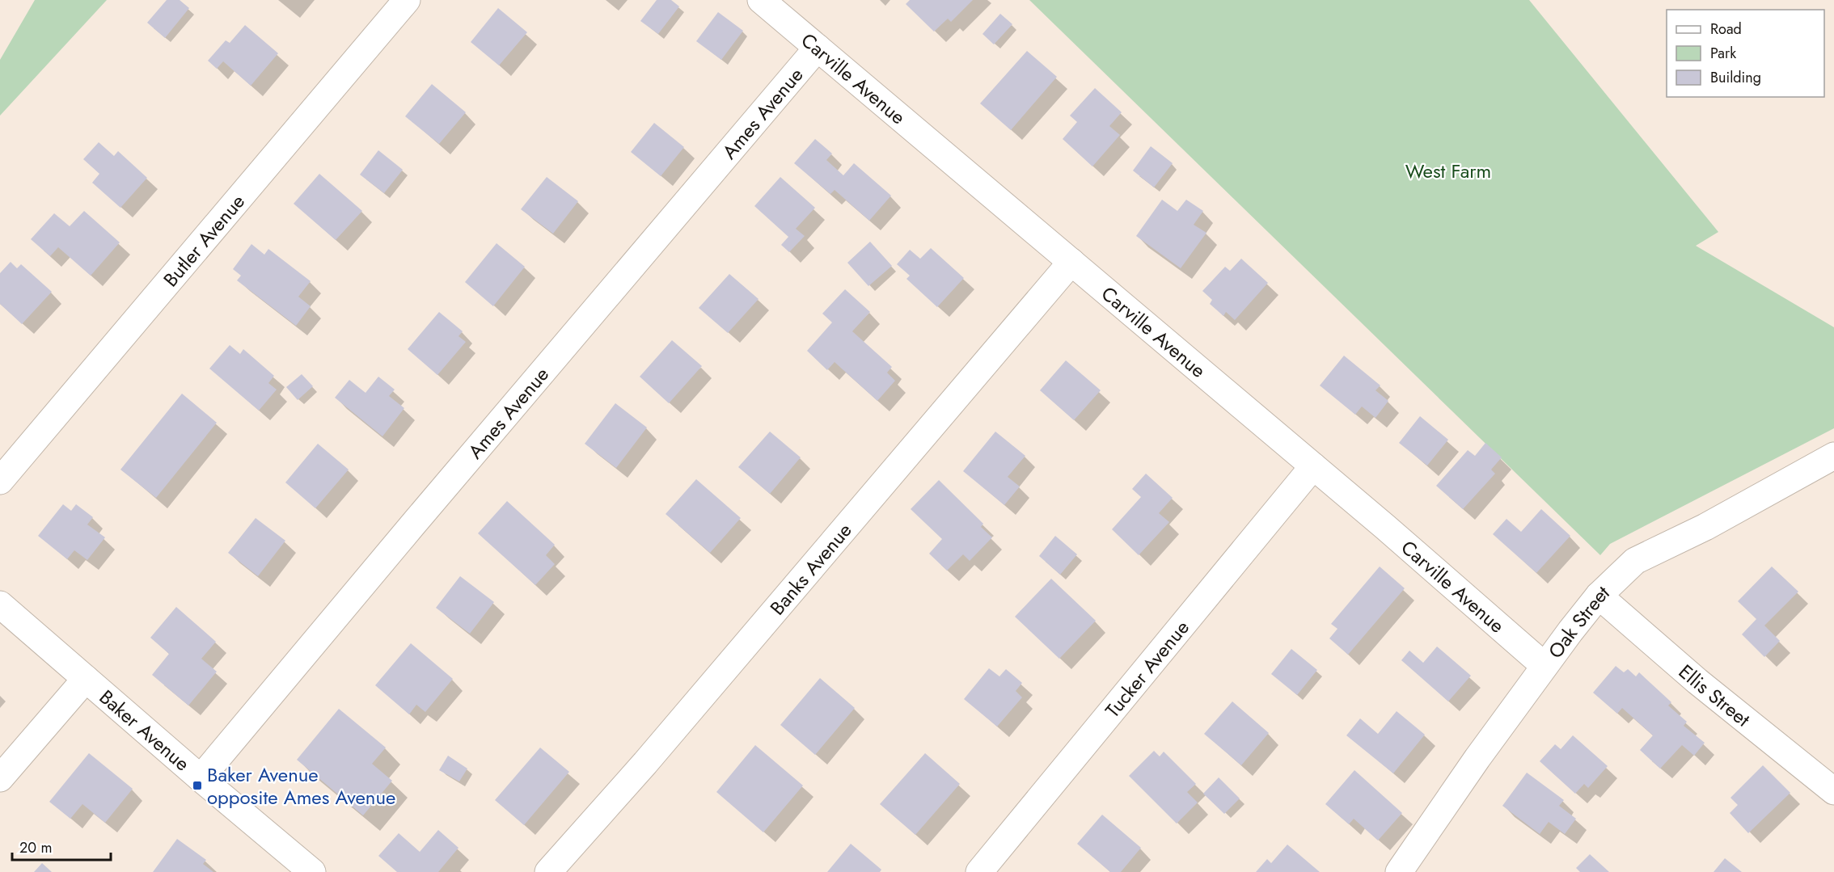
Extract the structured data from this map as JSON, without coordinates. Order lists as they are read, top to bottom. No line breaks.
{"streets":{"street":["Carville Avenue","Ames Avenue","Butler Avenue","Banks Avenue","Oak Street","Tucker Avenue","Ellis Street","Baker Avenue"]},"crossings":[["Carville Avenue","Ames Avenue"],["Carville Avenue","Banks Avenue"],["Carville Avenue","Oak Street"],["Carville Avenue","Tucker Avenue"],["Ames Avenue","Baker Avenue"],["Oak Street","Ellis Street"]],"parks":["West Farm"],"places":{"transit":["Baker Avenue opposite Ames Avenue"]},"legend":["Road","Park","Building"],"scale_bar":"20 m"}
